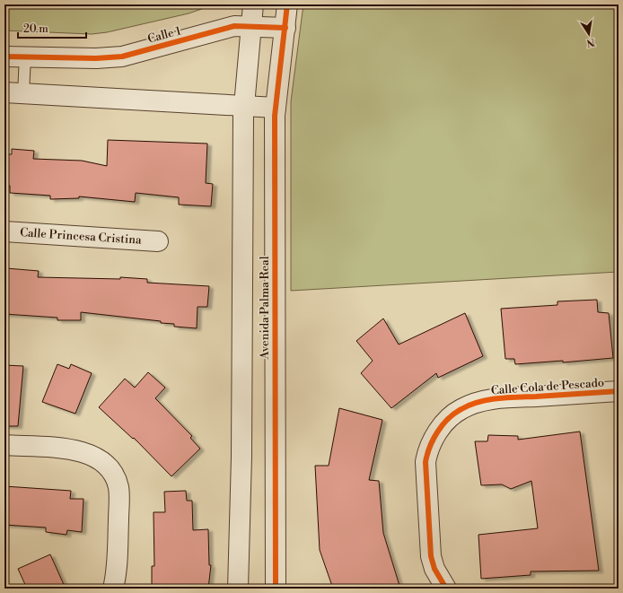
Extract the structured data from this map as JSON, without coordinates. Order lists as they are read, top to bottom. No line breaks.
{"streets":{"street":["Calle 1","Calle Princesa Cristina","Avenida Palma Real","Calle Cola de Pescado"]},"crossings":[["Calle 1","Avenida Palma Real"]],"scale_bar":"20 m","north":"bottom"}
